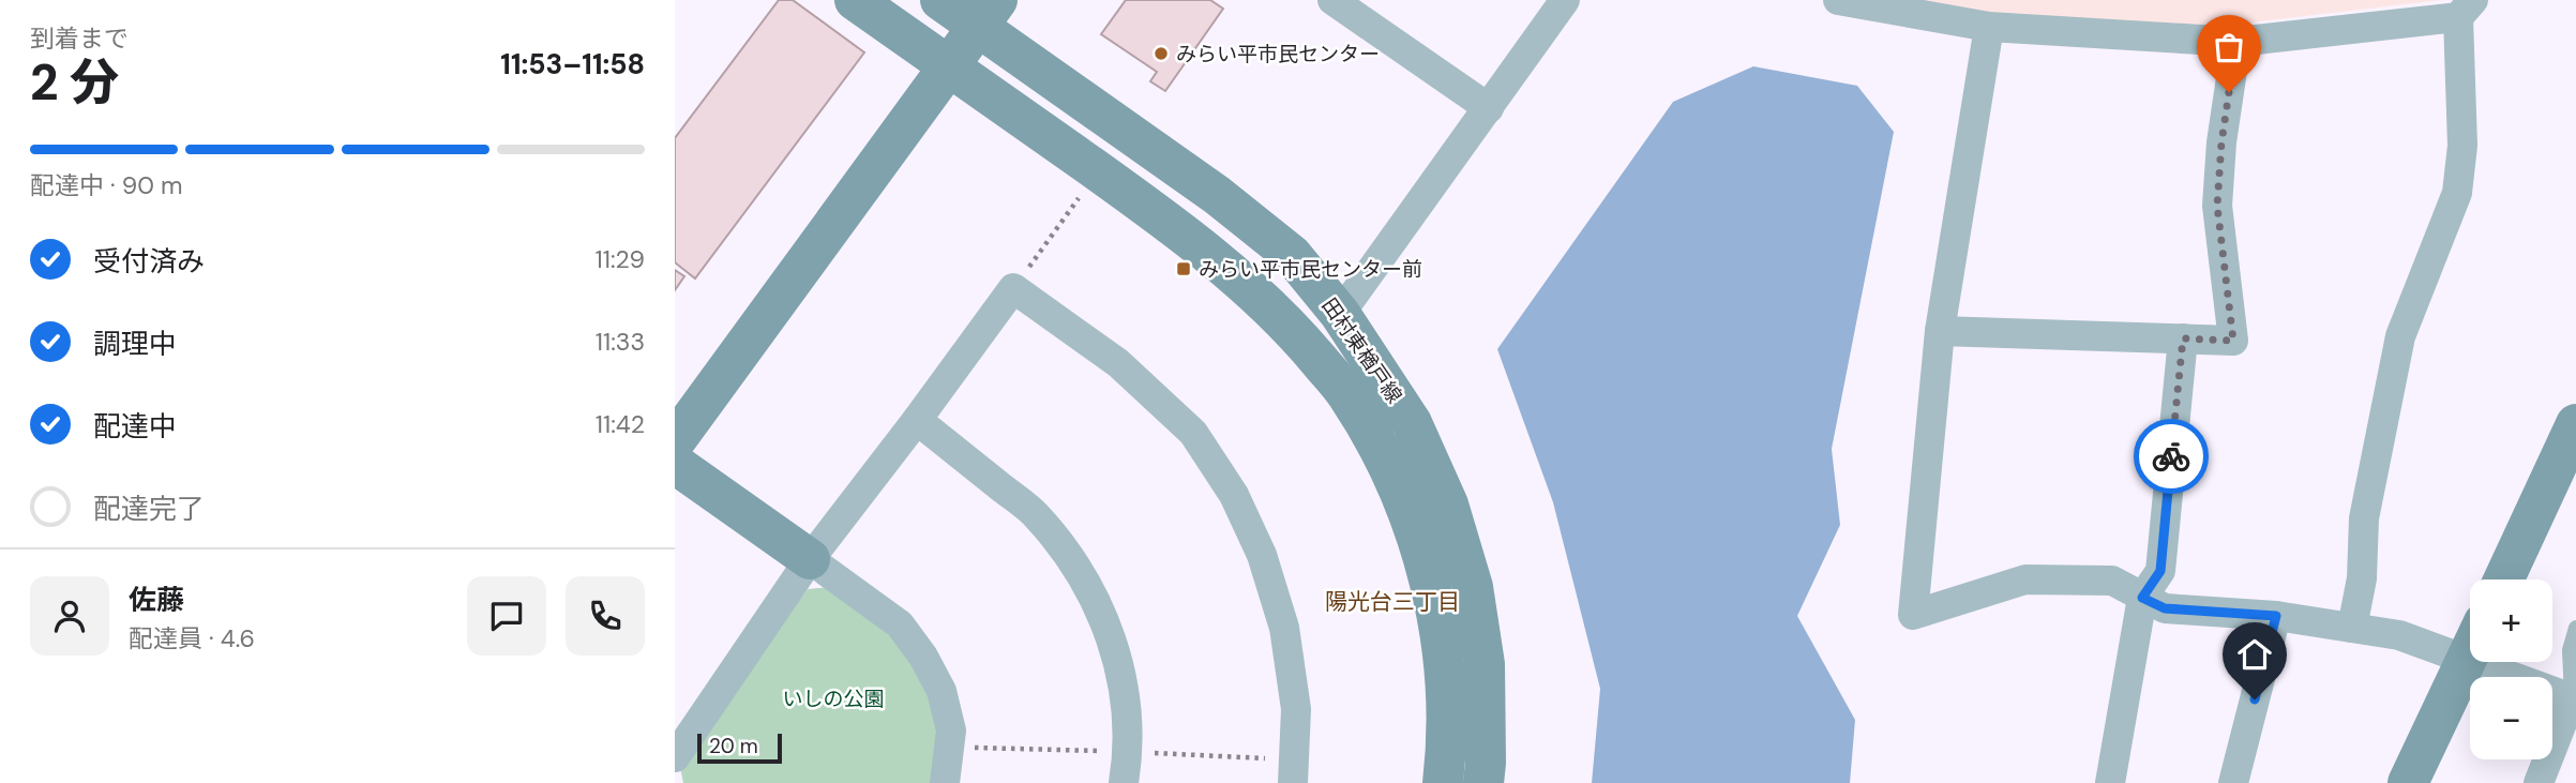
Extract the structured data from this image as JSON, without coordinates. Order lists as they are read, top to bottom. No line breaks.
{"streets":{"street":["田村東楢戸線"]},"districts":["陽光台三丁目"],"parks":["いしの公園"],"places":{"other":["みらい平市民センター"],"transit":["みらい平市民センター前"]},"scale_bar":"20 m","page":{"heading":["2 分","到着まで","11:53–11:58"],"panel":["佐藤","配達員 · 4.6"],"bar":"配達中 · 90 m","list":[["受付済み","11:29"],["調理中","11:33"],["配達中","11:42"],"配達完了"],"map_buttons":["+","−"],"scale":"20 m"}}
